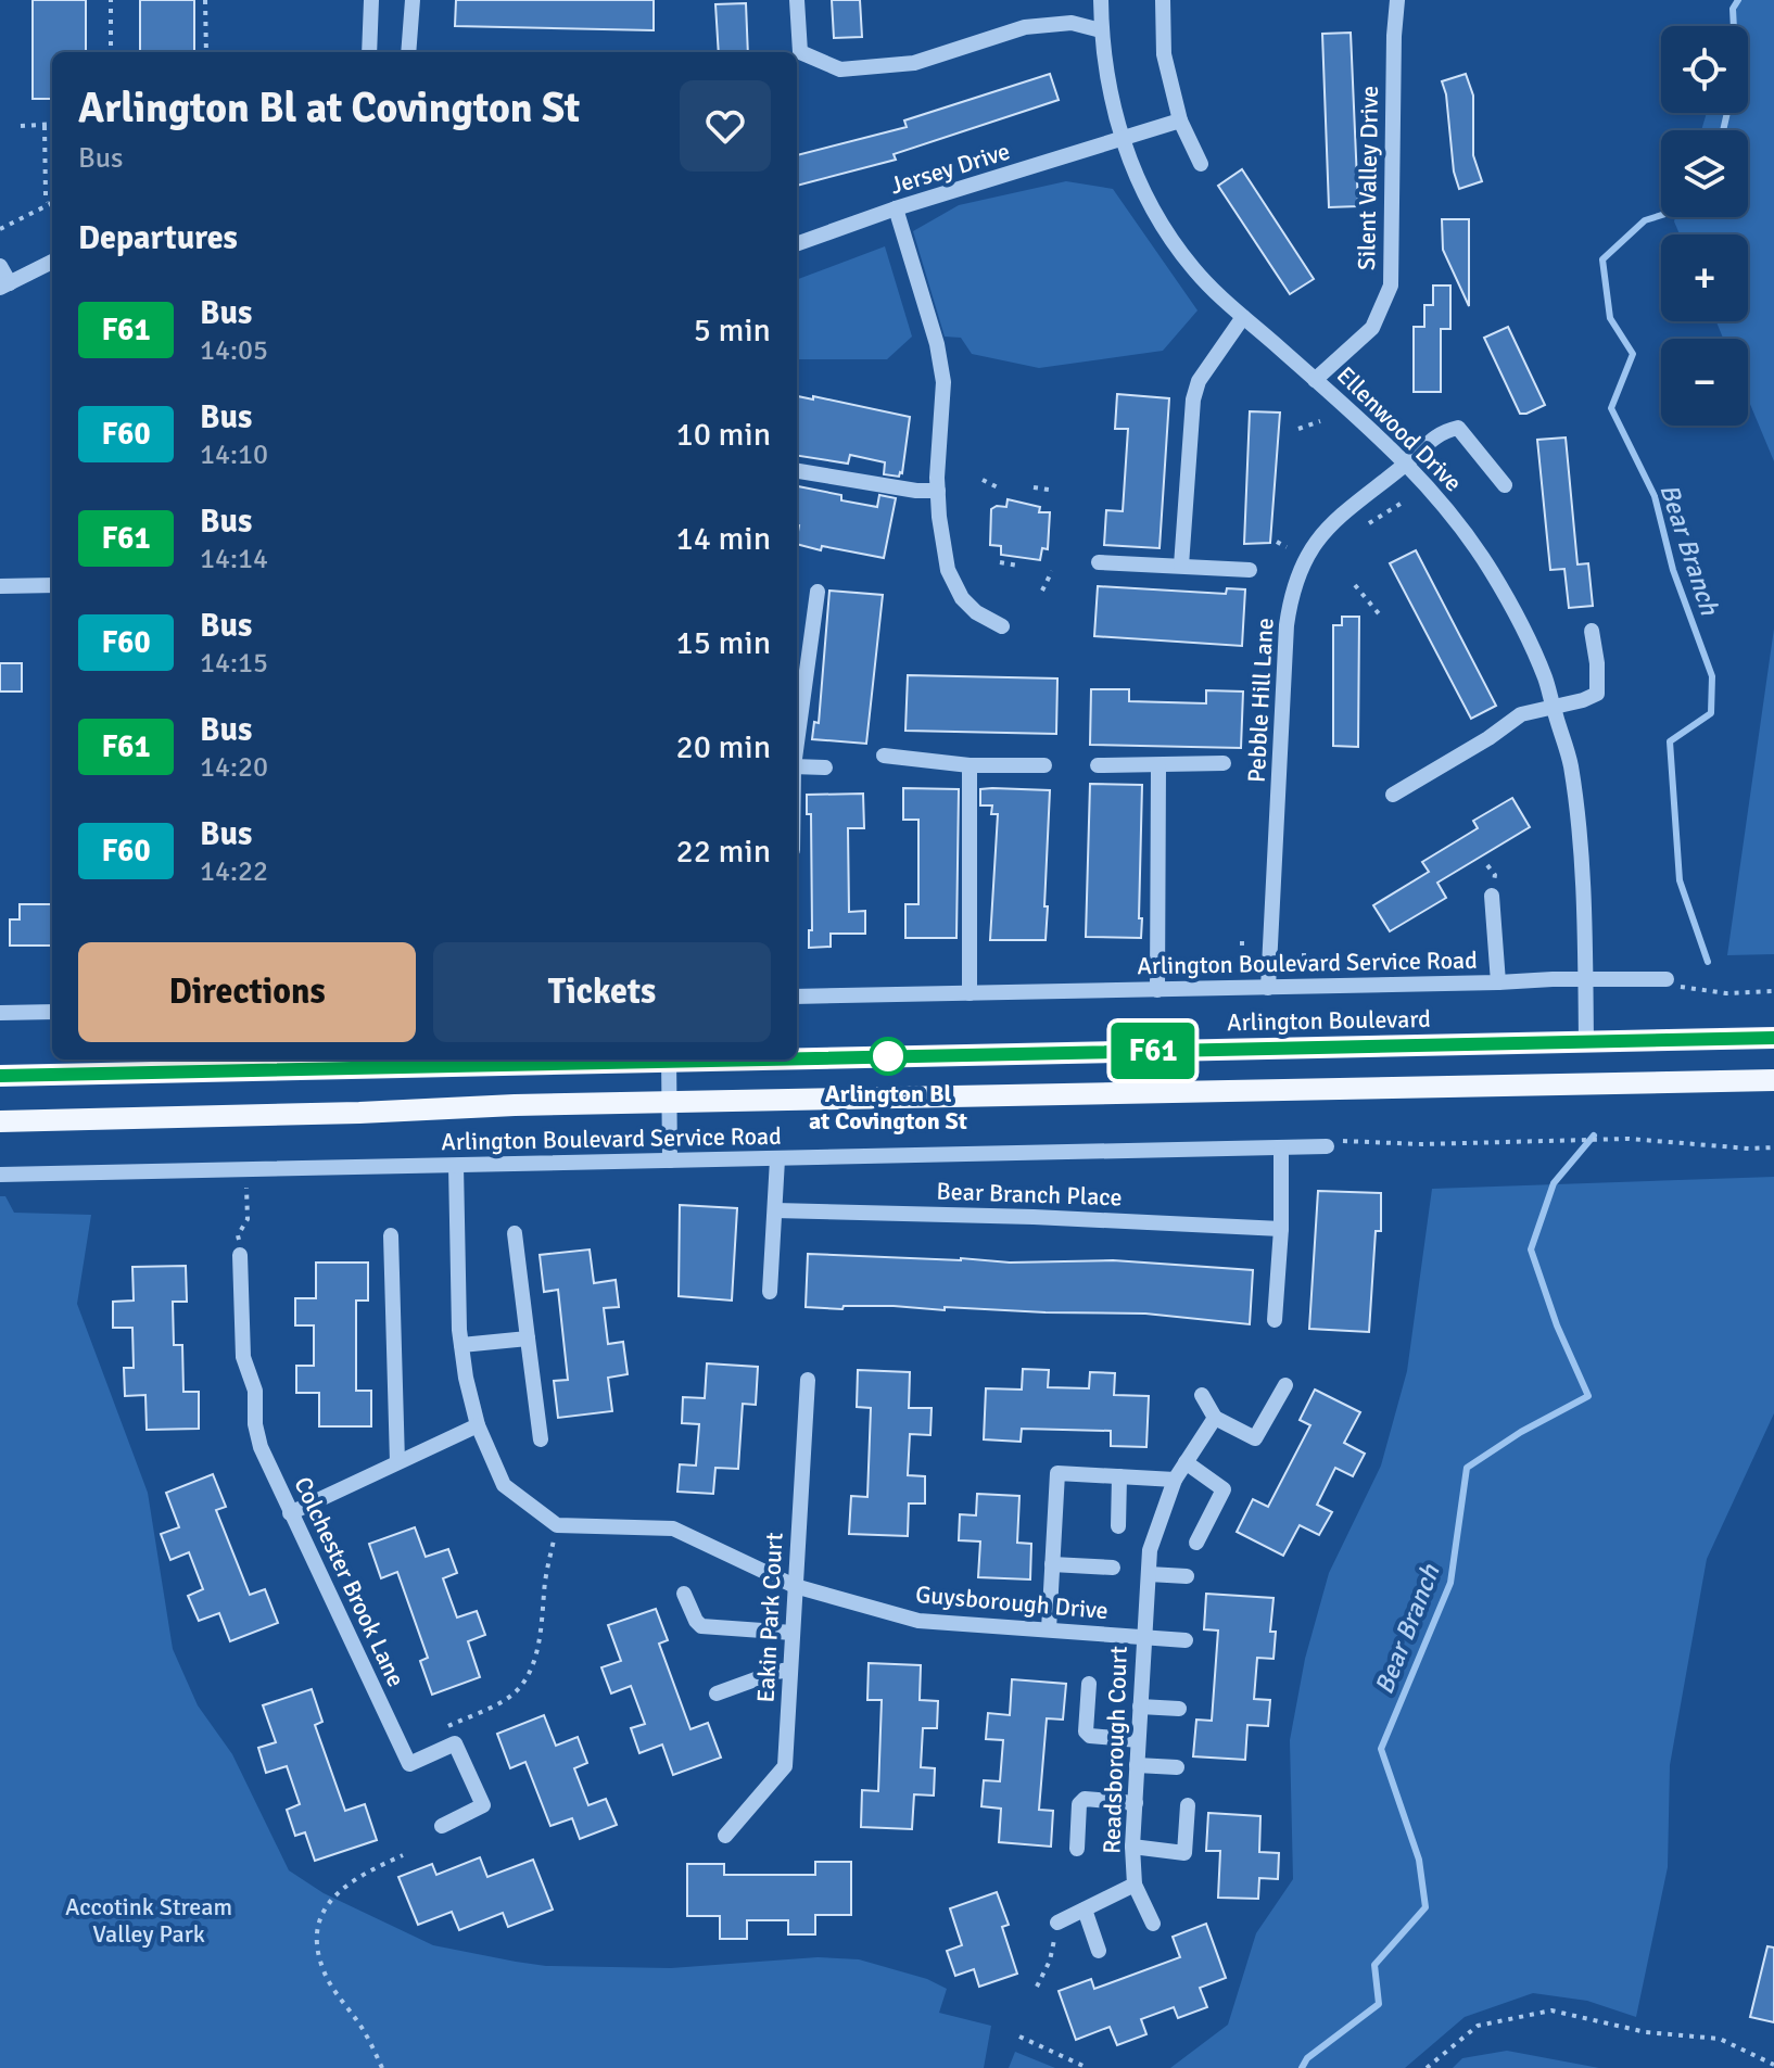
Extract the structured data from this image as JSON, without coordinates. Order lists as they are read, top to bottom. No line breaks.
{"streets":{"main road":["Arlington Boulevard"],"street":["Jersey Drive","Silent Valley Drive","Ellenwood Drive","Pebble Hill Lane","Arlington Boulevard Service Road","Bear Branch Place","Colchester Brook Lane","Guysborough Drive","Eakin Park Court","Readsborough Court"]},"crossings":[["Jersey Drive","Ellenwood Drive"],["Silent Valley Drive","Ellenwood Drive"],["Ellenwood Drive","Pebble Hill Lane"],["Ellenwood Drive","Arlington Boulevard Service Road"],["Ellenwood Drive","Arlington Boulevard"],["Pebble Hill Lane","Arlington Boulevard Service Road"],["Guysborough Drive","Eakin Park Court"],["Guysborough Drive","Readsborough Court"]],"water":["Bear Branch"],"parks":["Accotink Stream Valley Park"],"places":["Arlington Bl at Covington St"],"lines":["bus line F61"],"page":{"on_map":"F61","map_buttons":["+","−"],"heading":[["Arlington Bl at Covington St","Bus"],"Departures"],"list":[{"mark":"F61","name":"Bus","note":"14:05","value":"5 min"},{"mark":"F60","name":"Bus","note":"14:10","value":"10 min"},{"mark":"F61","name":"Bus","note":"14:14","value":"14 min"},{"mark":"F60","name":"Bus","note":"14:15","value":"15 min"},{"mark":"F61","name":"Bus","note":"14:20","value":"20 min"},{"mark":"F60","name":"Bus","note":"14:22","value":"22 min"}],"buttons":["Directions","Tickets"]}}
